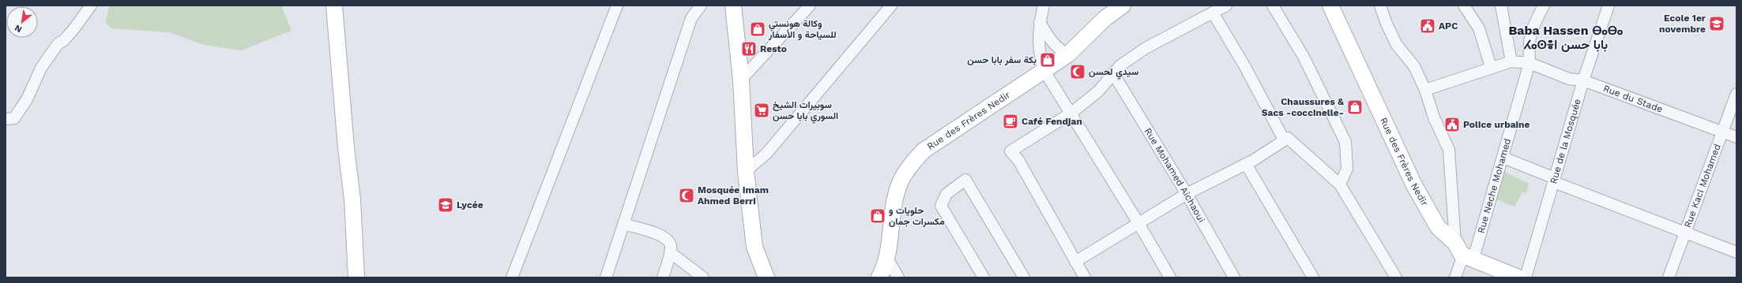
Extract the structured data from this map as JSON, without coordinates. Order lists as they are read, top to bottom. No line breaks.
{"streets":{"main road":["Rue des Frères Nedir"],"street":["Rue du Stade","Rue de la Mosquée","Rue Mohamed Aichaoui","Rue Kaci Mohamed","Rue Neche Mohamed"]},"crossings":[["Rue du Stade","Rue de la Mosquée"],["Rue du Stade","Rue Kaci Mohamed"],["Rue du Stade","Rue Neche Mohamed"],["Rue des Frères Nedir","Rue Neche Mohamed"]],"districts":["Baba Hassen ⴱⴰⴱⴰ ⵃⴰⵙⴻⵏ بابا حسن"],"places":{"school or university":["Ecole 1er novembre","Lycée"],"public building":["APC","Police urbaine"],"shop":["وكالة هونستي للسياحة و الأسفار","بكة سفر بابا حسن","Chaussures & Sacs -coccinelle-","حلويات و مكسرات جمان"],"restaurant":["Resto"],"mosque":["سيدي لحسن","Mosquée Imam Ahmed Berri"],"supermarket":["سوبيرات الشيخ السوري بابا حسن"],"cafe":["Café Fendjan"]},"north":"bottom left"}
